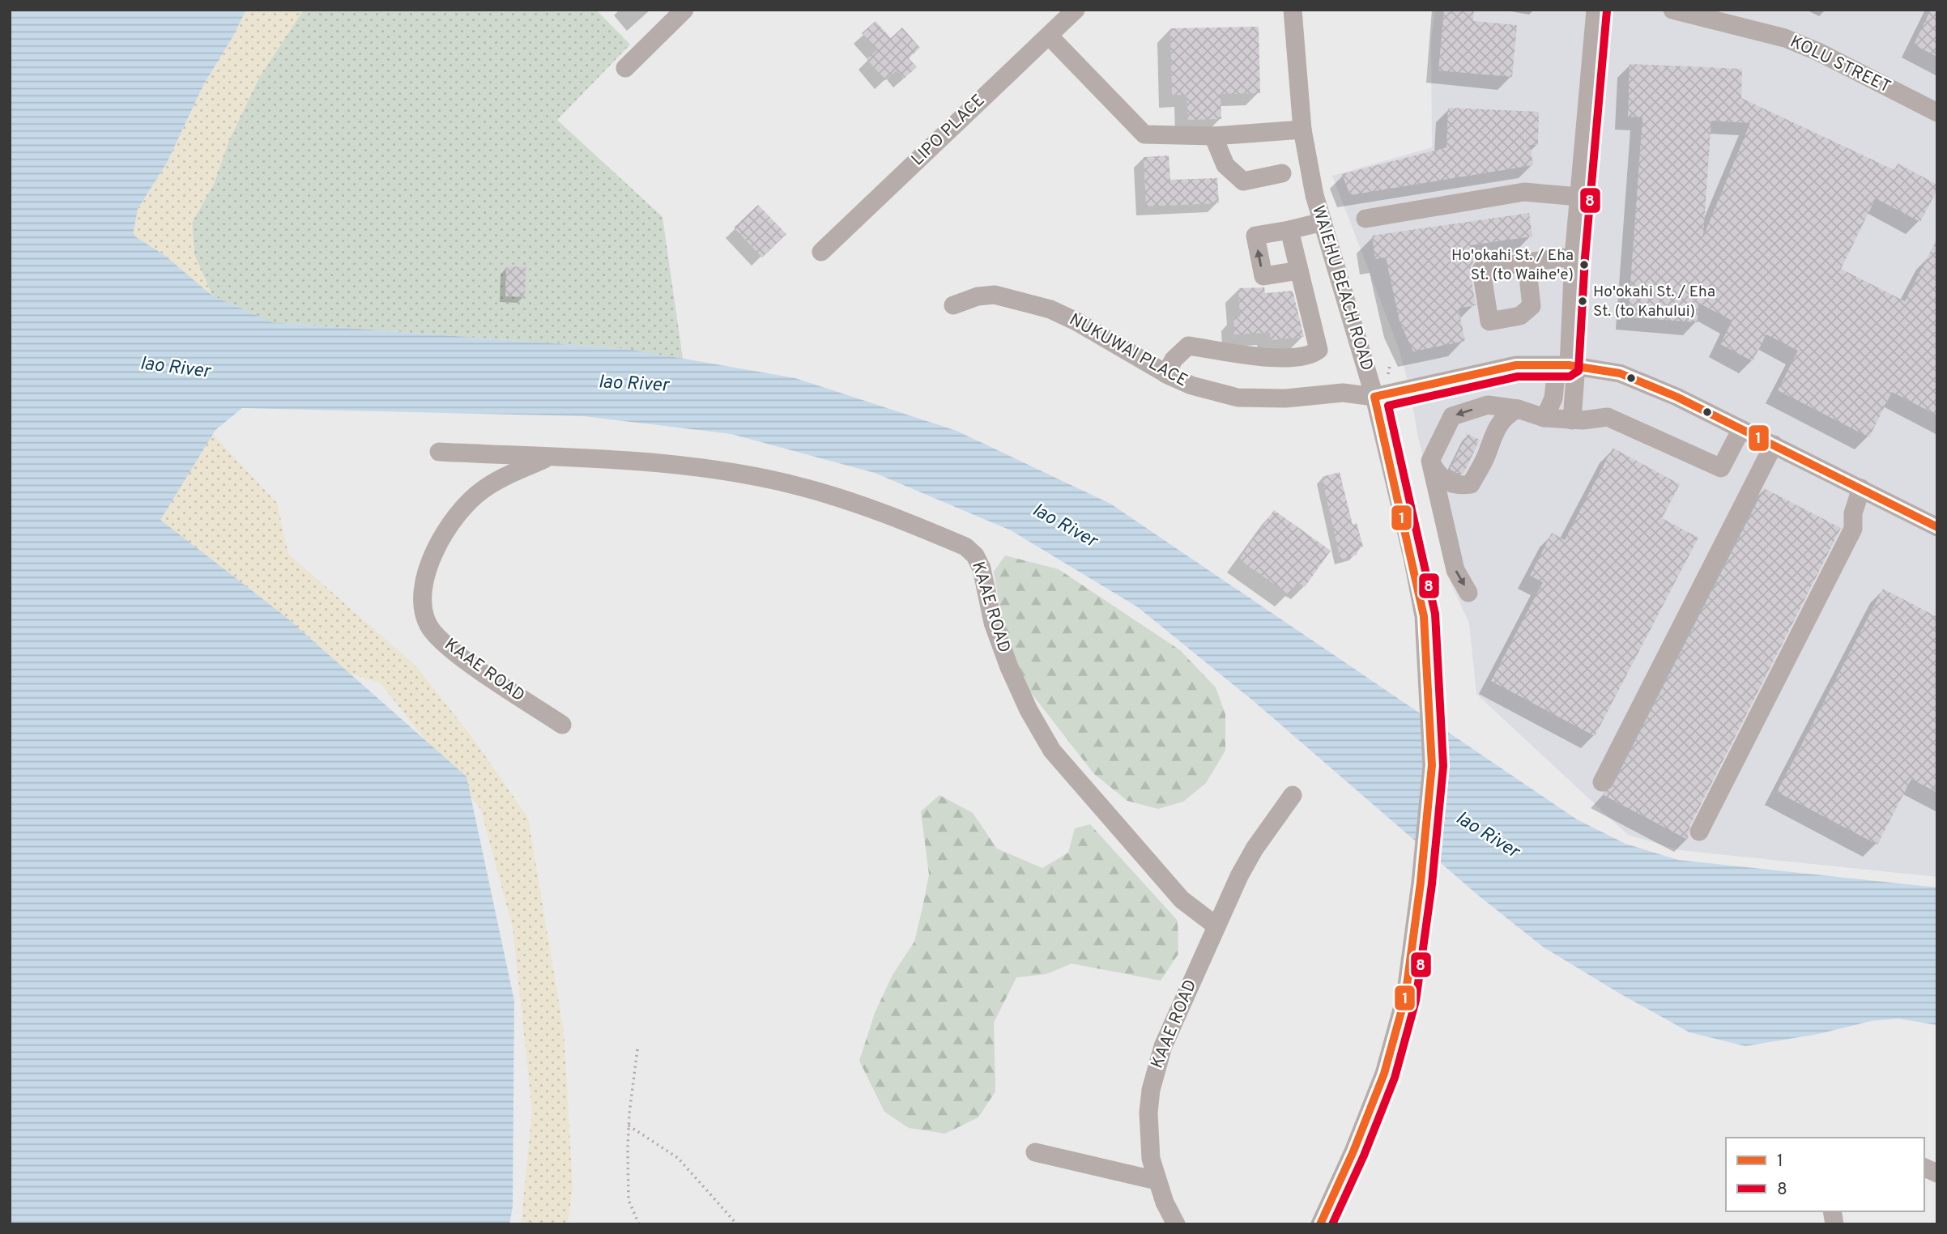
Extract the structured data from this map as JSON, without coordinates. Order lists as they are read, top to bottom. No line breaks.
{"streets":{"street":["KOLU STREET","LIPO PLACE","WAIEHU BEACH ROAD","NUKUWAI PLACE","KAAE ROAD"]},"crossings":[["WAIEHU BEACH ROAD","NUKUWAI PLACE"]],"water":["Iao River"],"places":["Ho'okahi St. / Eha St. (to Waihe'e)","Ho'okahi St. / Eha St. (to Kahului)"],"lines":["transit line 8","transit line 1"],"legend":["1","8"]}
